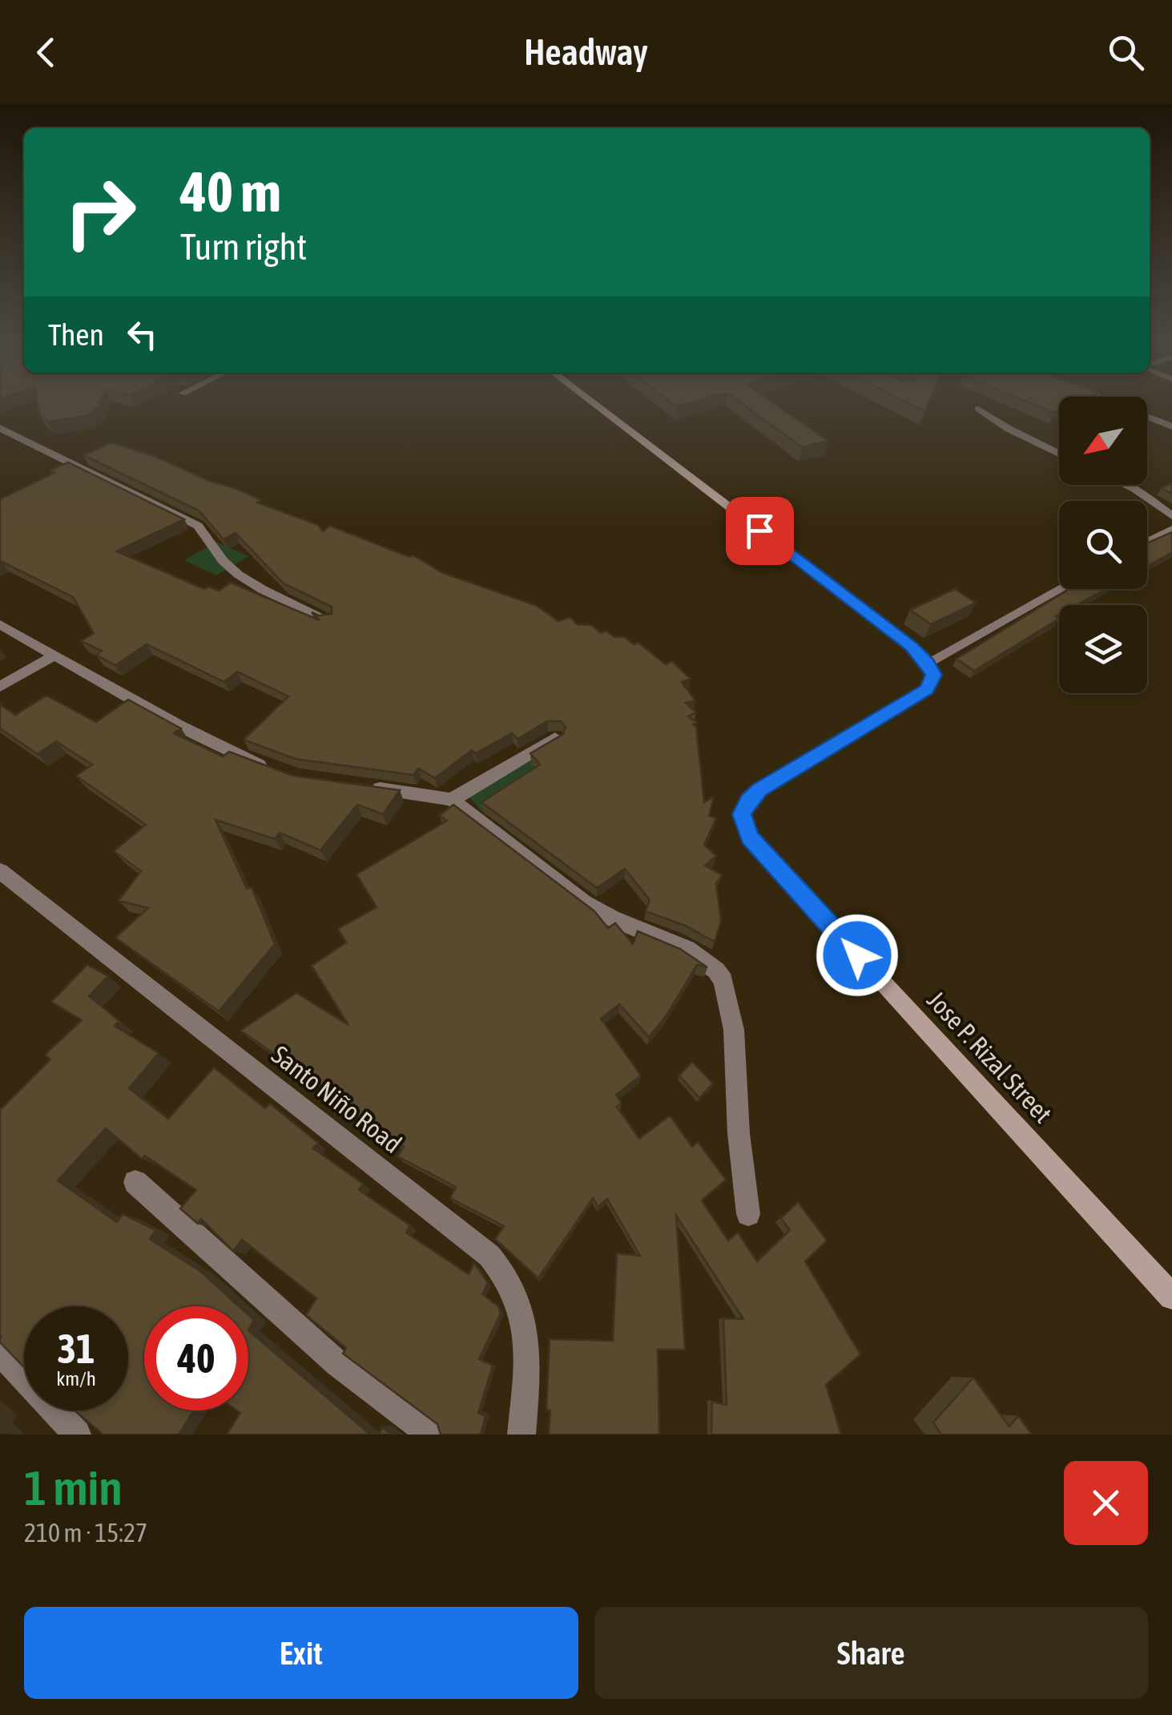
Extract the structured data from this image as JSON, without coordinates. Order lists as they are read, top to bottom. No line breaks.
{"streets":{"street":["Jose P. Rizal Street","Santo Niño Road"]},"north":"bottom left","page":{"header":"Headway","turn":["40 m","Turn right"],"then":"Then","speed":"31 km/h","limit":"40","heading":["1 min","210 m · 15:27"],"buttons":["Exit","Share"]}}
